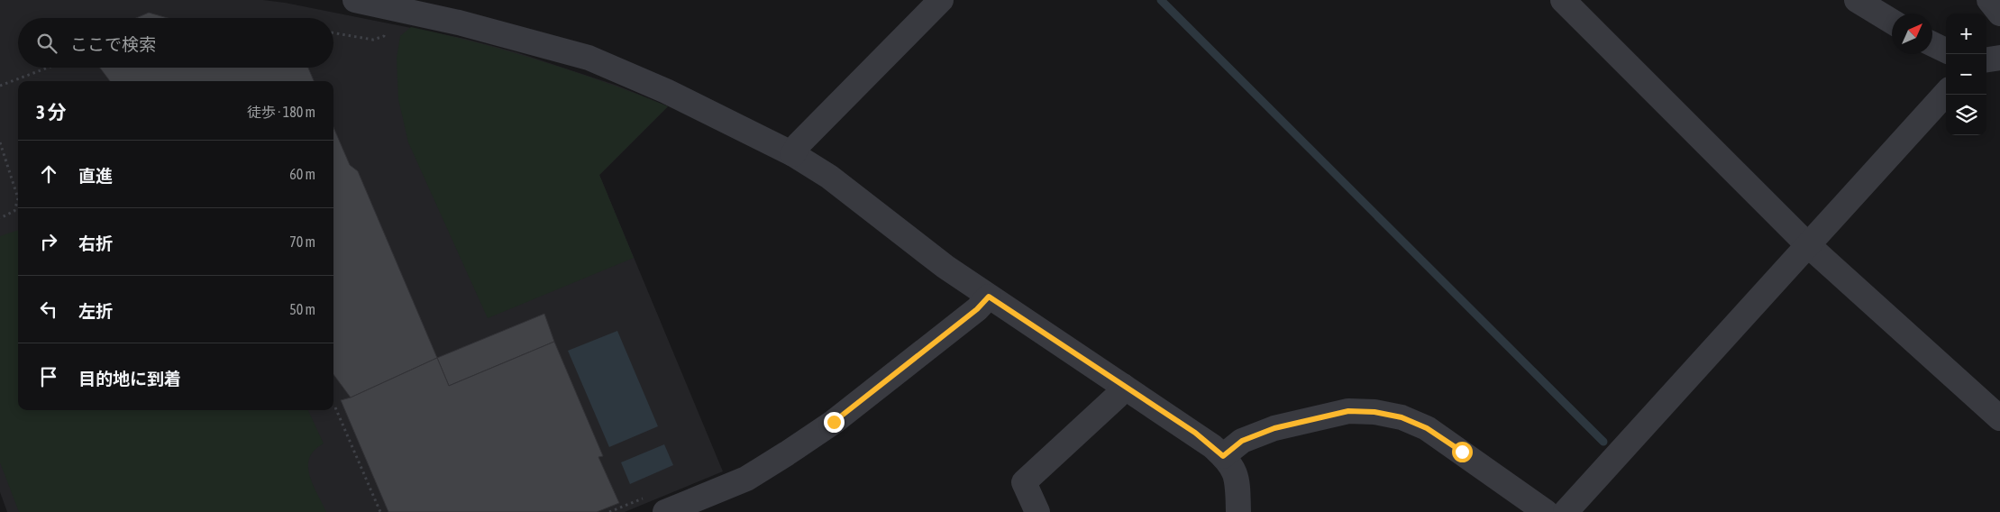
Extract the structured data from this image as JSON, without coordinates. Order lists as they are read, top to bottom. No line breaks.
{"north":"top right","page":{"map_buttons":["+","−"],"search":"ここで検索","heading":["3 分","徒歩 · 180 m"],"list":[["直進","60 m"],["右折","70 m"],["左折","50 m"],"目的地に到着"]}}
